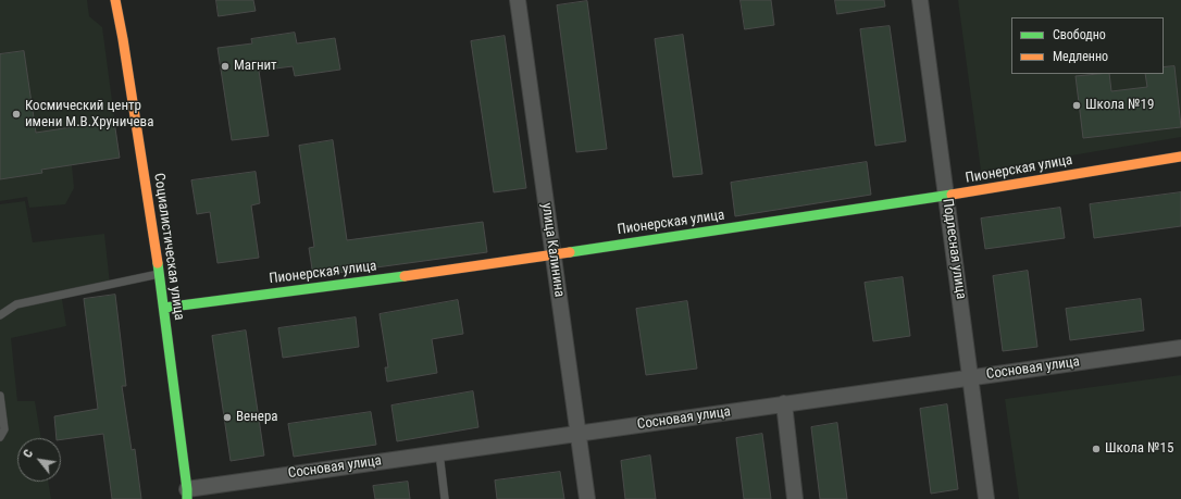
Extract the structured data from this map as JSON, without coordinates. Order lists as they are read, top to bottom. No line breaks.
{"streets":{"street":["Пионерская улица","Социалистическая улица","Подлесная улица","улица Калинина","Сосновая улица"]},"crossings":[["Пионерская улица","Социалистическая улица"],["Пионерская улица","Подлесная улица"],["Пионерская улица","улица Калинина"],["Социалистическая улица","Сосновая улица"],["Подлесная улица","Сосновая улица"],["улица Калинина","Сосновая улица"]],"places":["Магнит","Школа №19","Космический центр имени М.В.Хруничева","Венера","Школа №15"],"legend":["Свободно","Медленно"],"north":"top left"}
